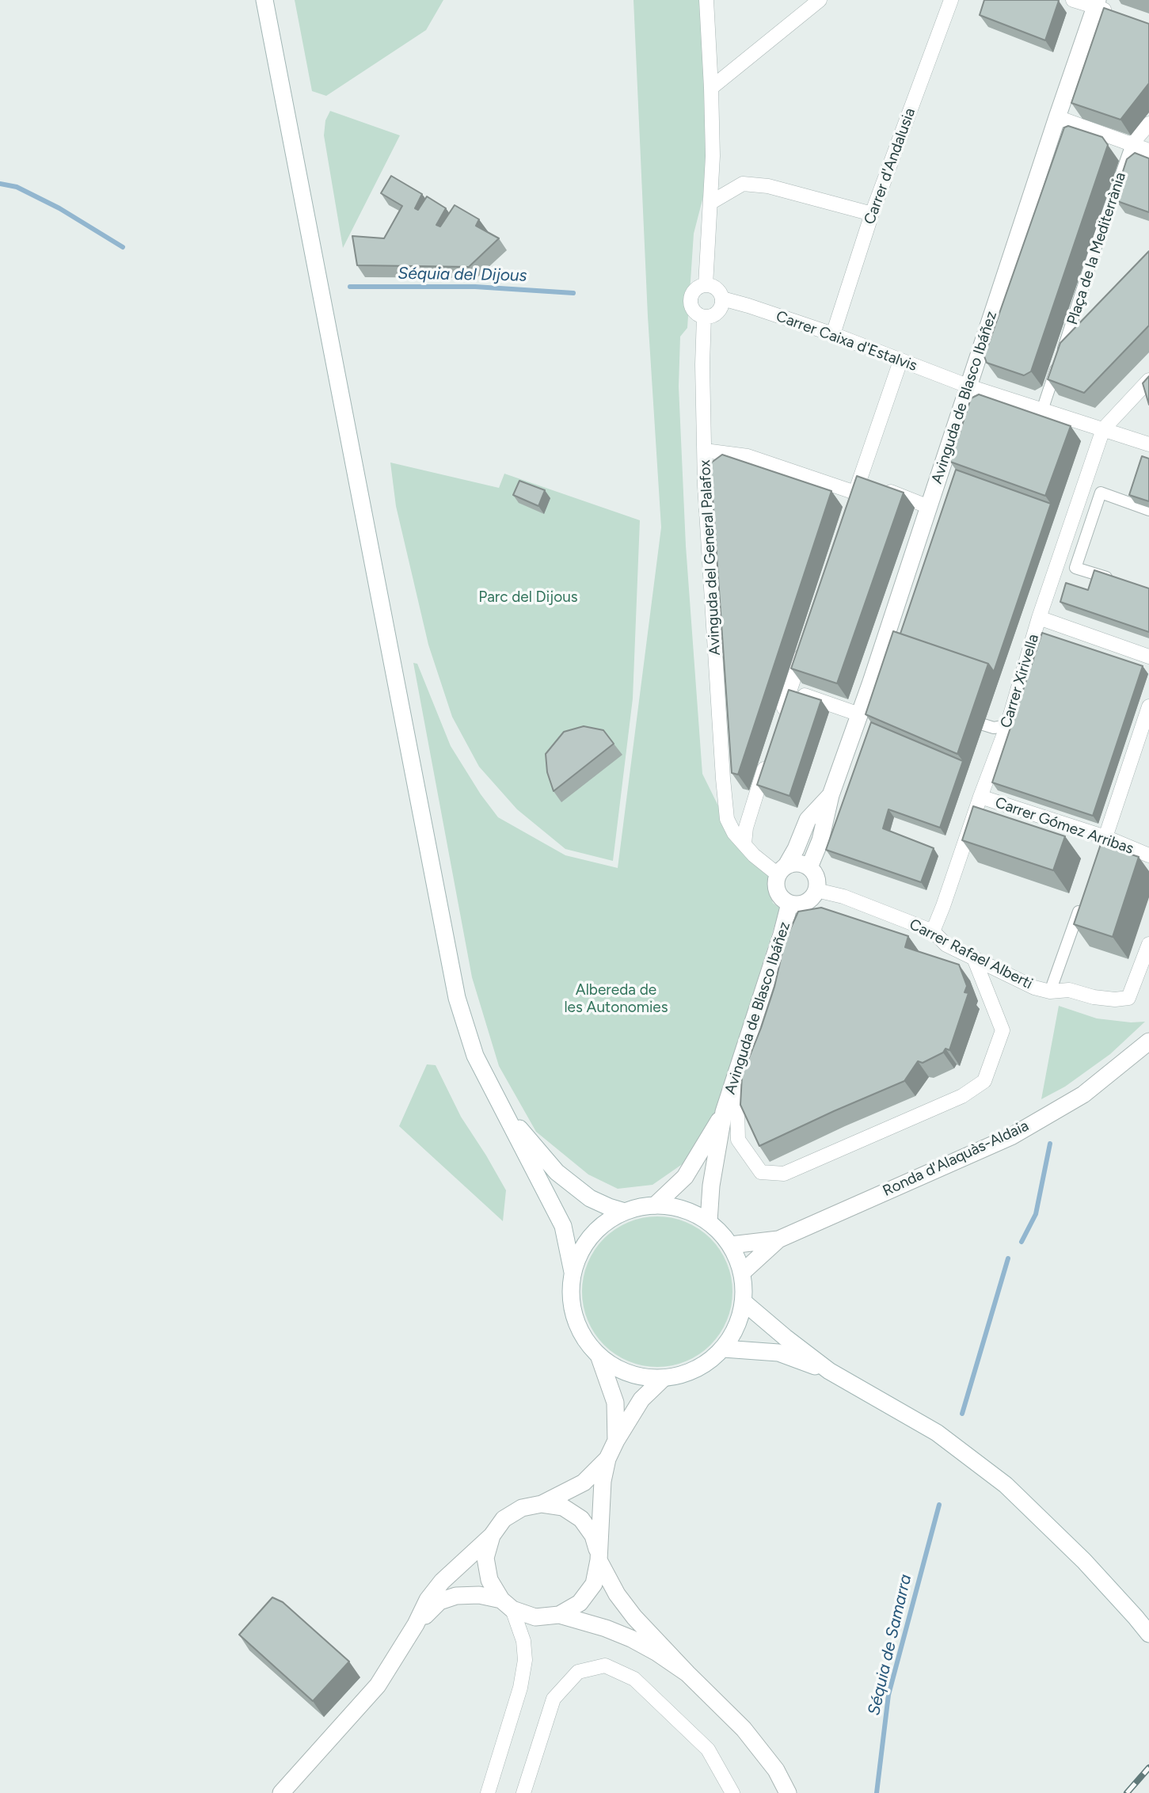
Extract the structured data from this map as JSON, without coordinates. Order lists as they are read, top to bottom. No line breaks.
{"streets":{"street":["Carrer d'Andalusia","Plaça de la Mediterrània","Carrer Caixa d'Estalvis","Avinguda de Blasco Ibáñez","Avinguda del General Palafox","Carrer Xirivella","Carrer Gómez Arribas","Carrer Rafael Alberti","Ronda d'Alaquàs-Aldaia"]},"crossings":[["Carrer d'Andalusia","Carrer Caixa d'Estalvis"],["Plaça de la Mediterrània","Carrer Caixa d'Estalvis"],["Carrer Caixa d'Estalvis","Avinguda de Blasco Ibáñez"],["Carrer Caixa d'Estalvis","Avinguda del General Palafox"],["Carrer Caixa d'Estalvis","Carrer Xirivella"],["Avinguda de Blasco Ibáñez","Avinguda del General Palafox"],["Avinguda de Blasco Ibáñez","Carrer Rafael Alberti"],["Avinguda del General Palafox","Carrer Rafael Alberti"],["Carrer Xirivella","Carrer Gómez Arribas"],["Carrer Xirivella","Carrer Rafael Alberti"]],"water":["Séquia del Dijous","Séquia de Samarra"],"parks":["Parc del Dijous","Albereda de les Autonomies"]}
